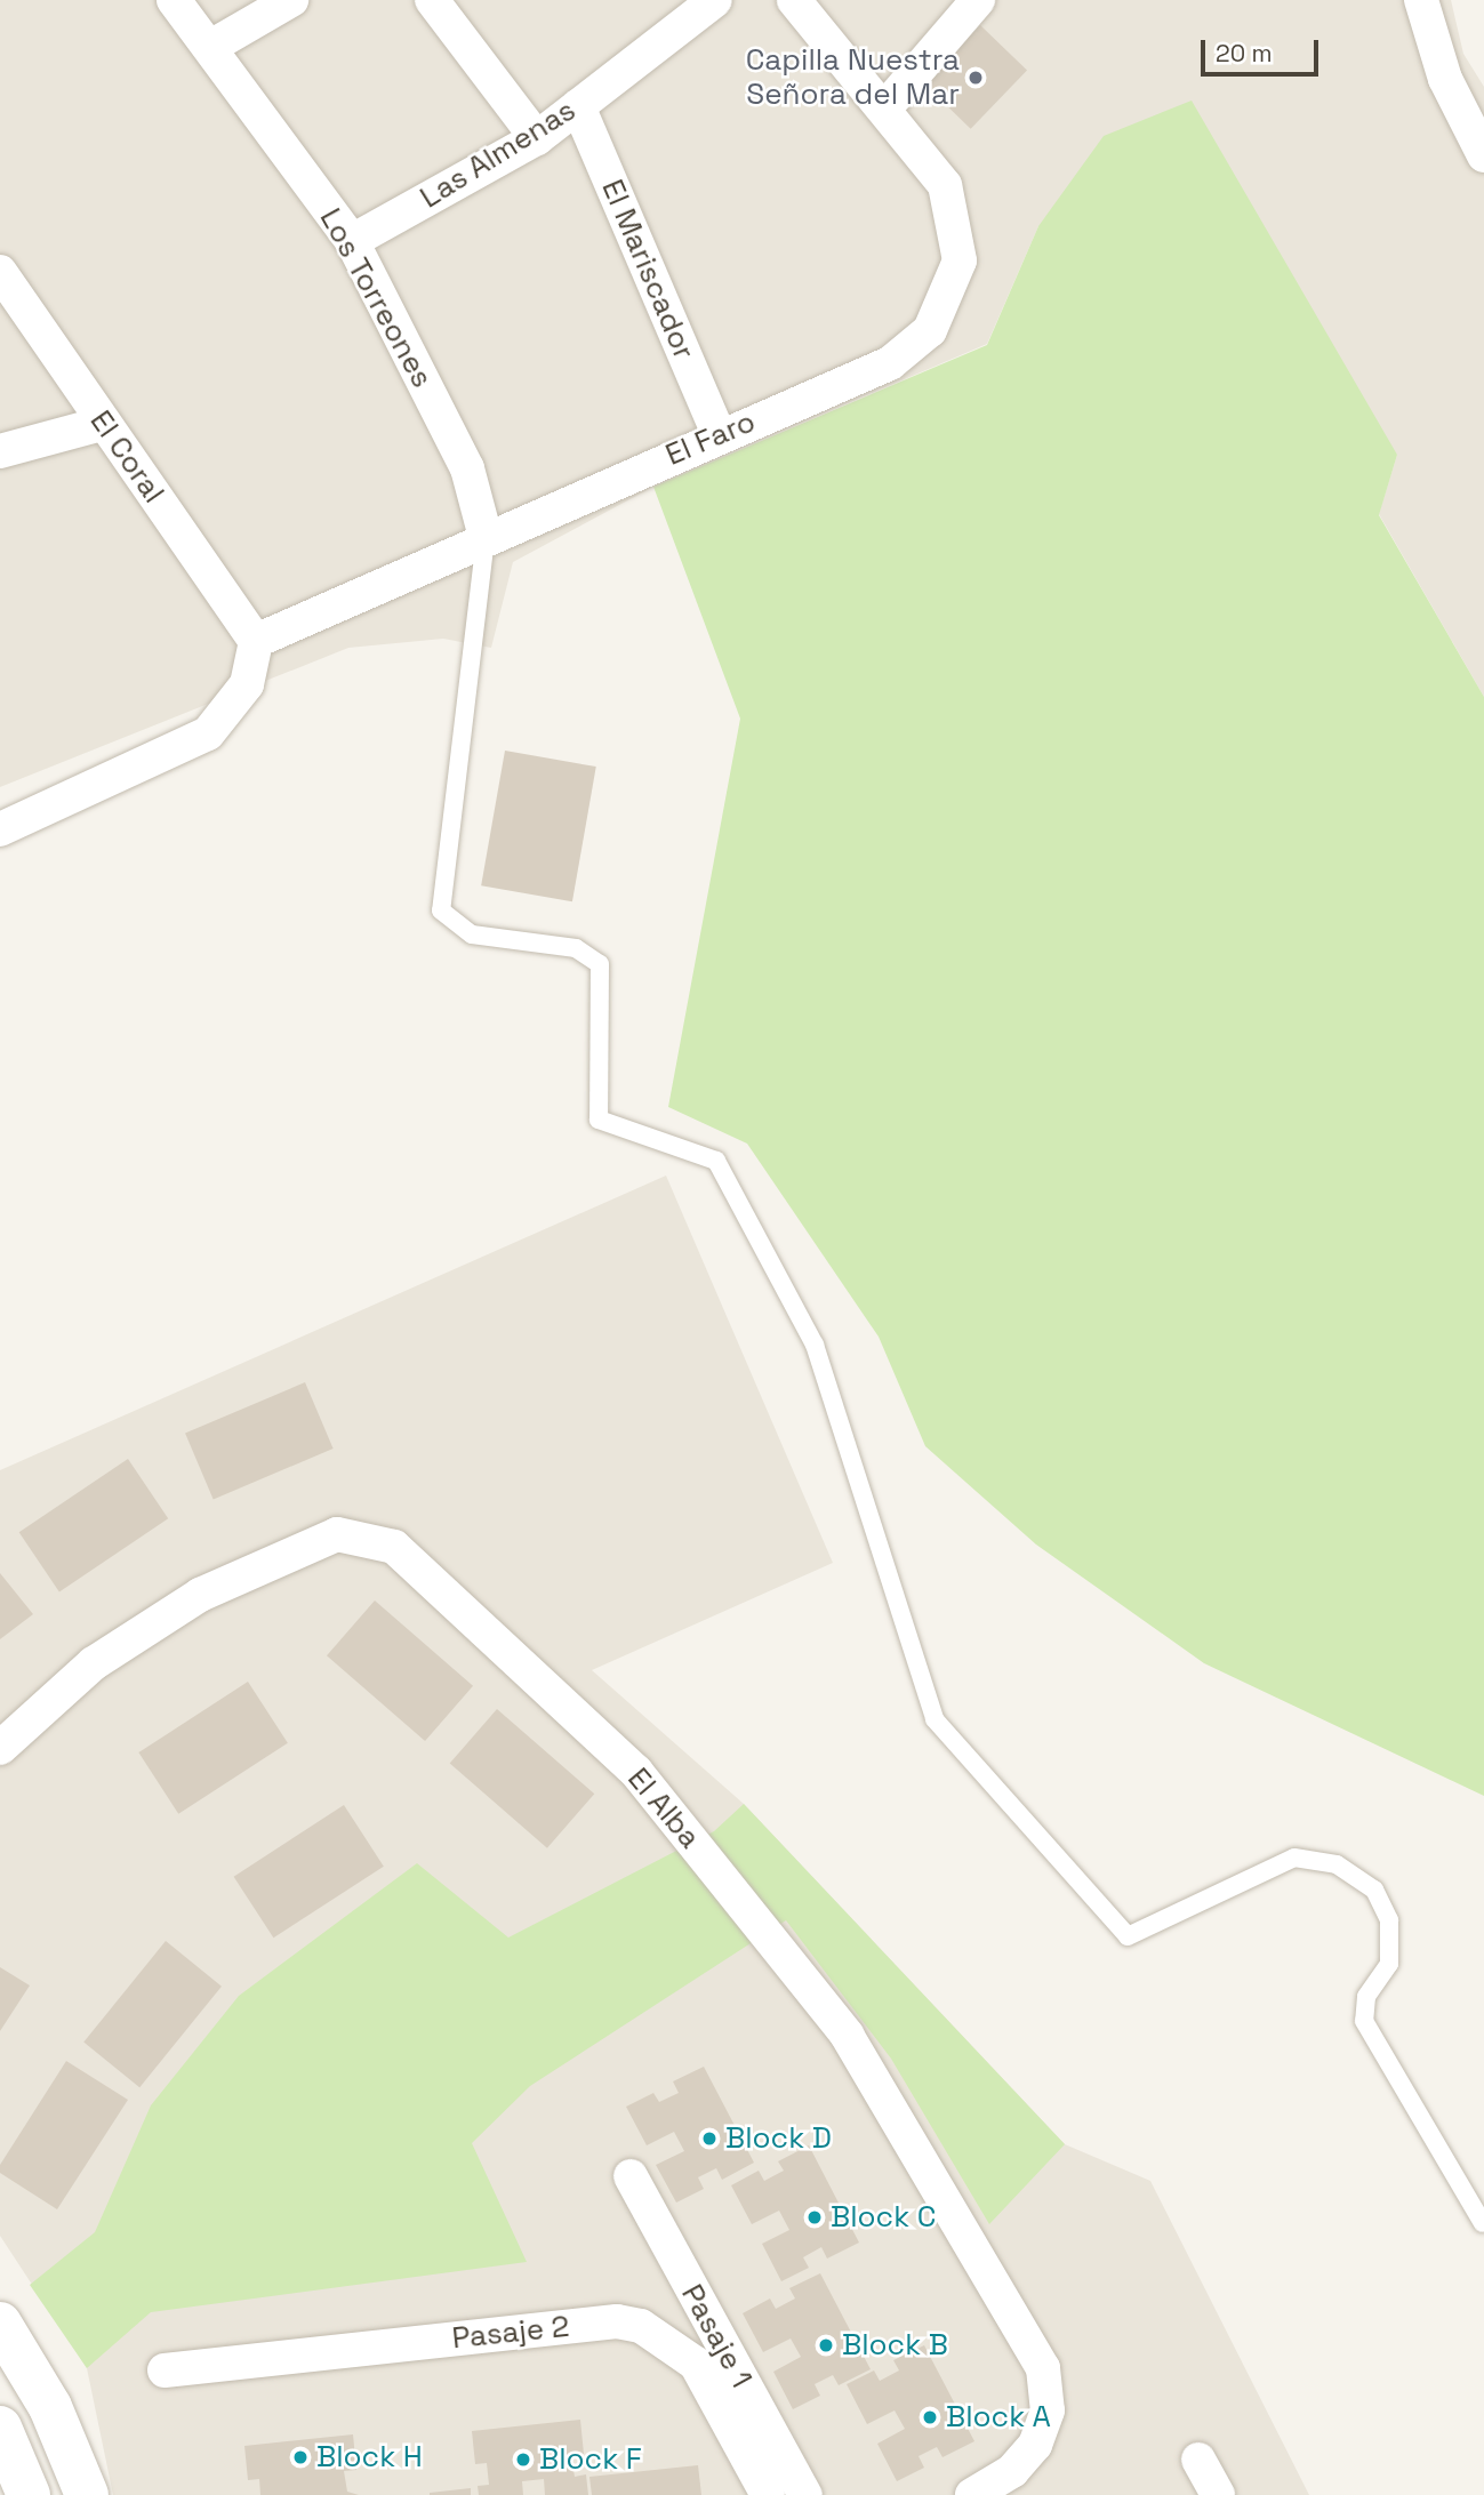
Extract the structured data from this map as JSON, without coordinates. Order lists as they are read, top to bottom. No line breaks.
{"streets":{"street":["Las Almenas","El Mariscador","Los Torreones","El Faro","El Coral","El Alba","Pasaje 2","Pasaje 1"]},"crossings":[["Las Almenas","El Mariscador"],["Las Almenas","Los Torreones"],["El Mariscador","El Faro"],["Los Torreones","El Faro"],["El Faro","El Coral"]],"places":["Capilla Nuestra Señora del Mar","Block D","Block C","Block B","Block A","Block H","Block F"],"scale_bar":"20 m"}
